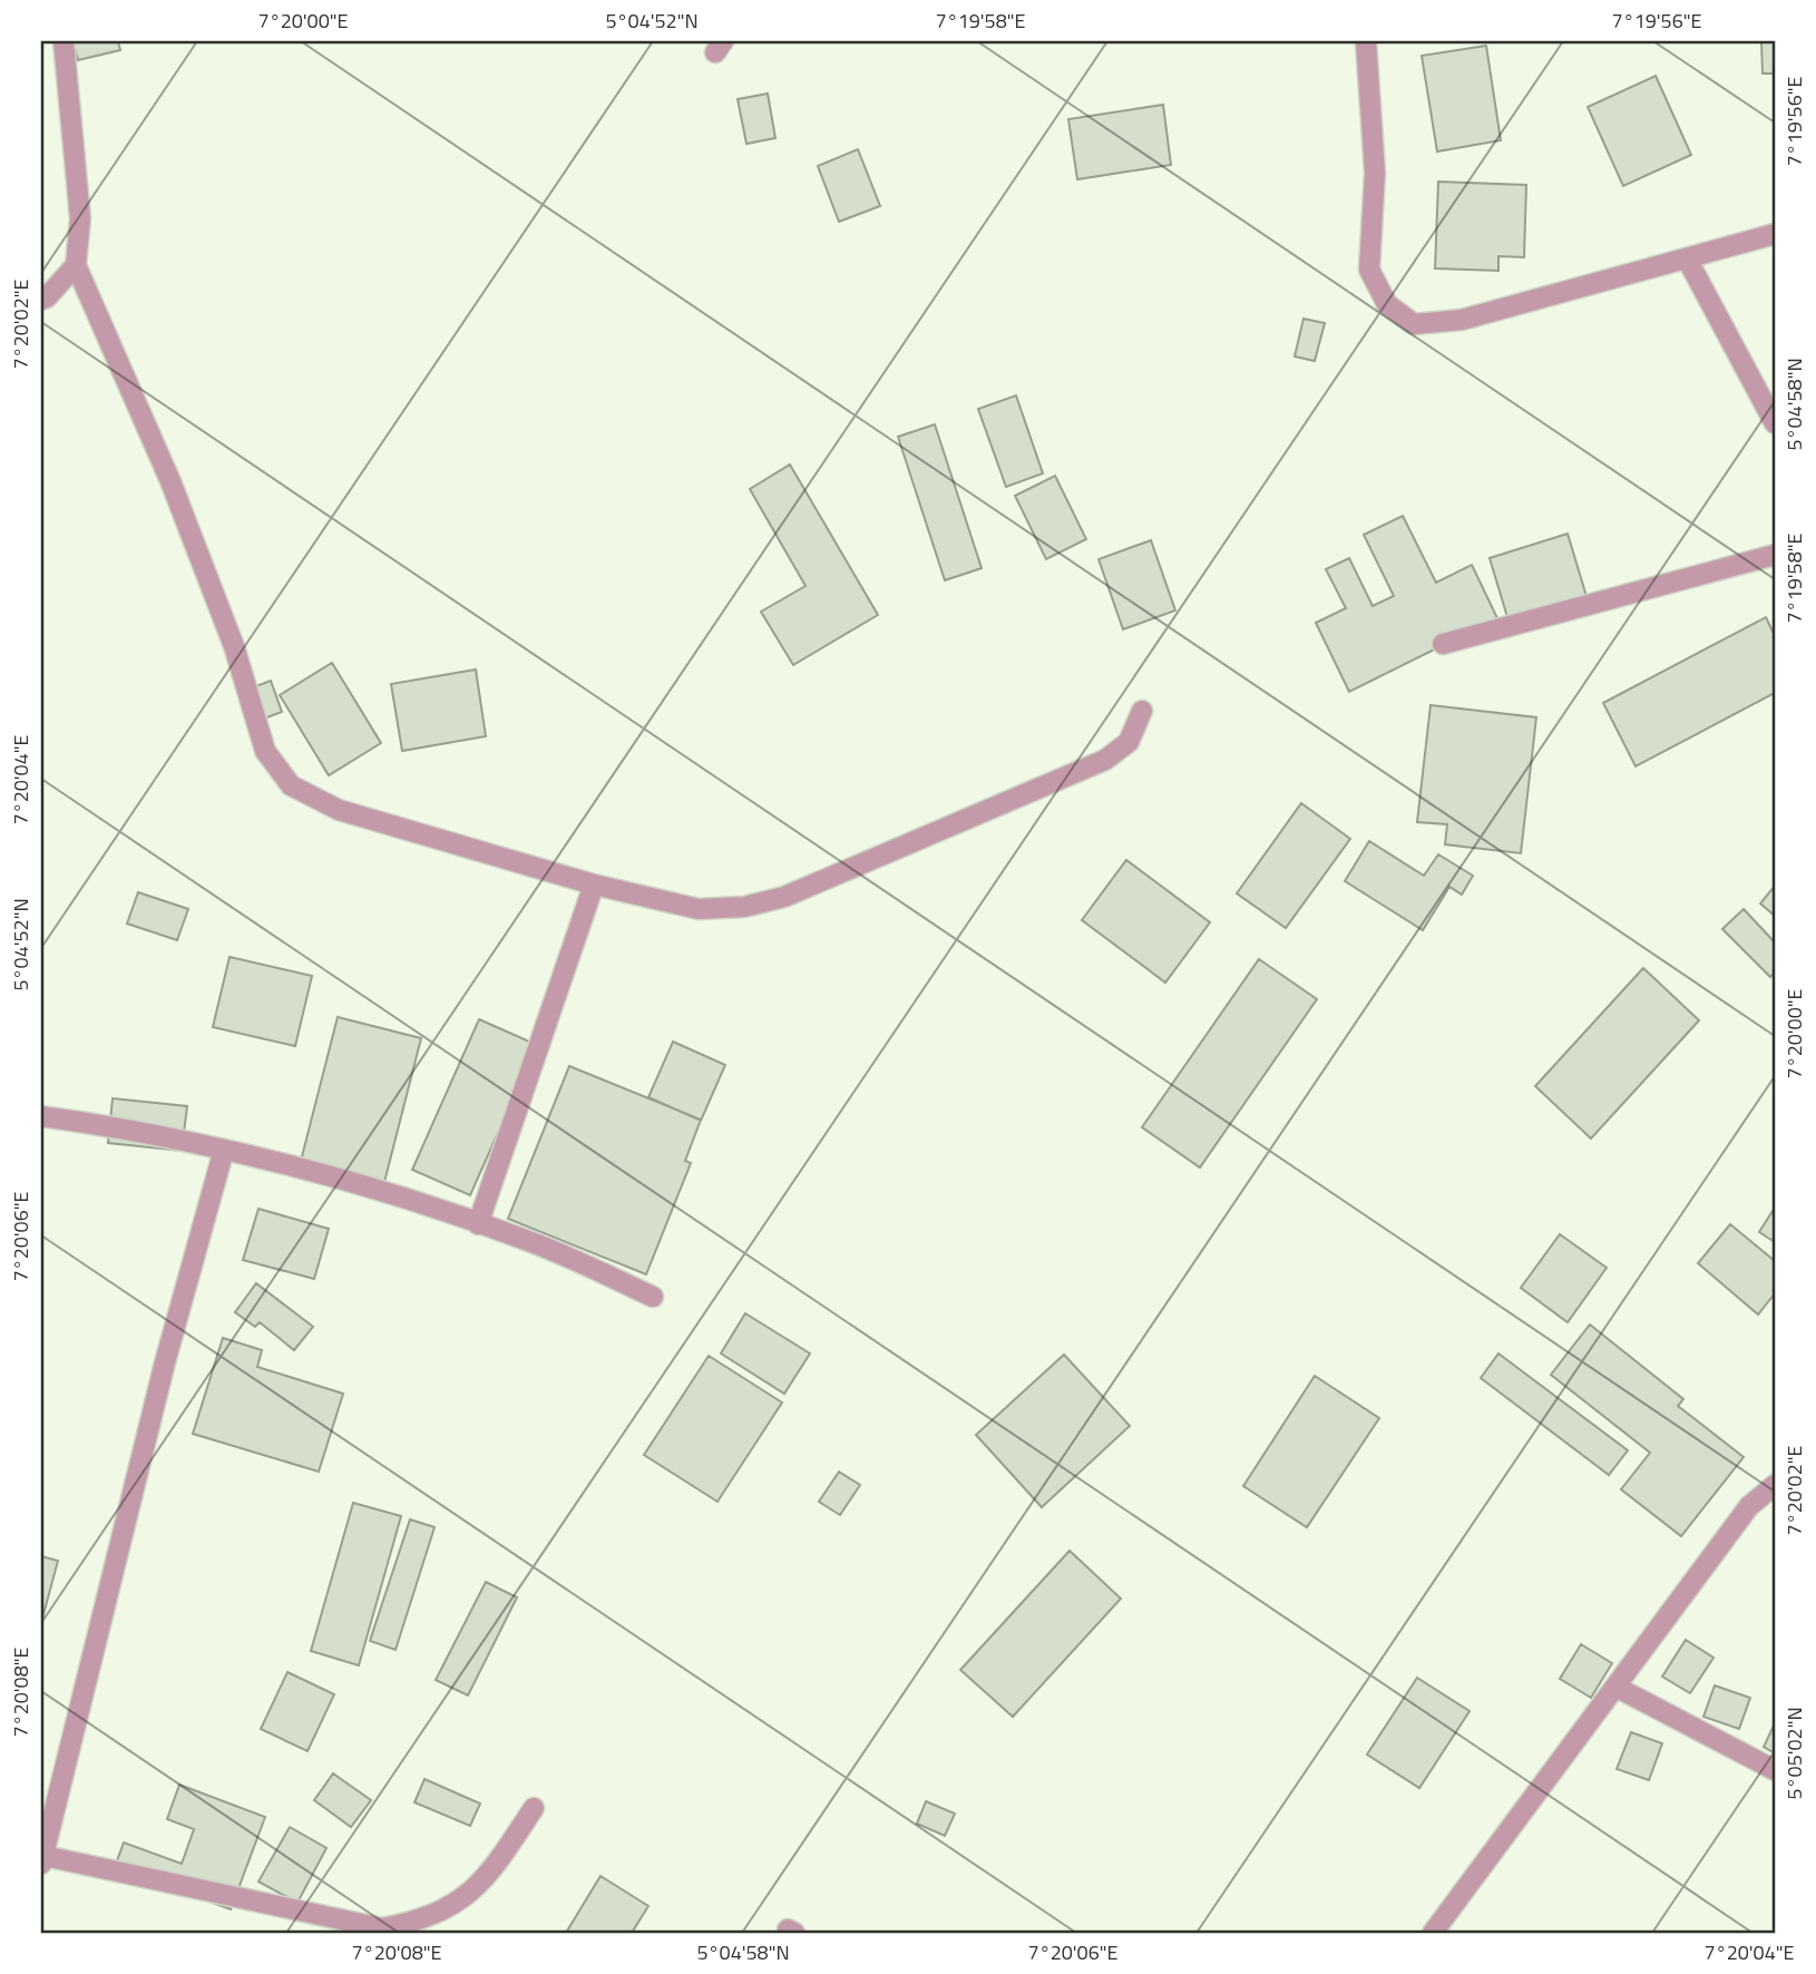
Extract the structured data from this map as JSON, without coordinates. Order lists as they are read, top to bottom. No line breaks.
{"coordinates":["7°20'00\"E","5°04'52\"N","7°19'58\"E","7°19'56\"E","7°20'02\"E","5°04'58\"N","7°20'04\"E","7°20'06\"E","7°20'08\"E","5°05'02\"N"]}
